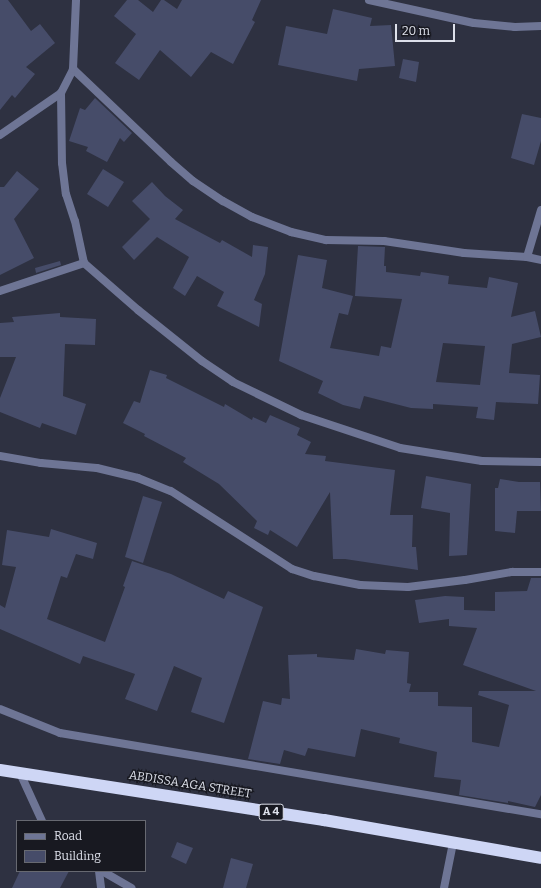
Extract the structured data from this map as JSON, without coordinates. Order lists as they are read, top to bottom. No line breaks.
{"streets":{"highway":["ABDISSA AGA STREET","A 4"]},"legend":["Road","Building"],"scale_bar":"20 m"}
